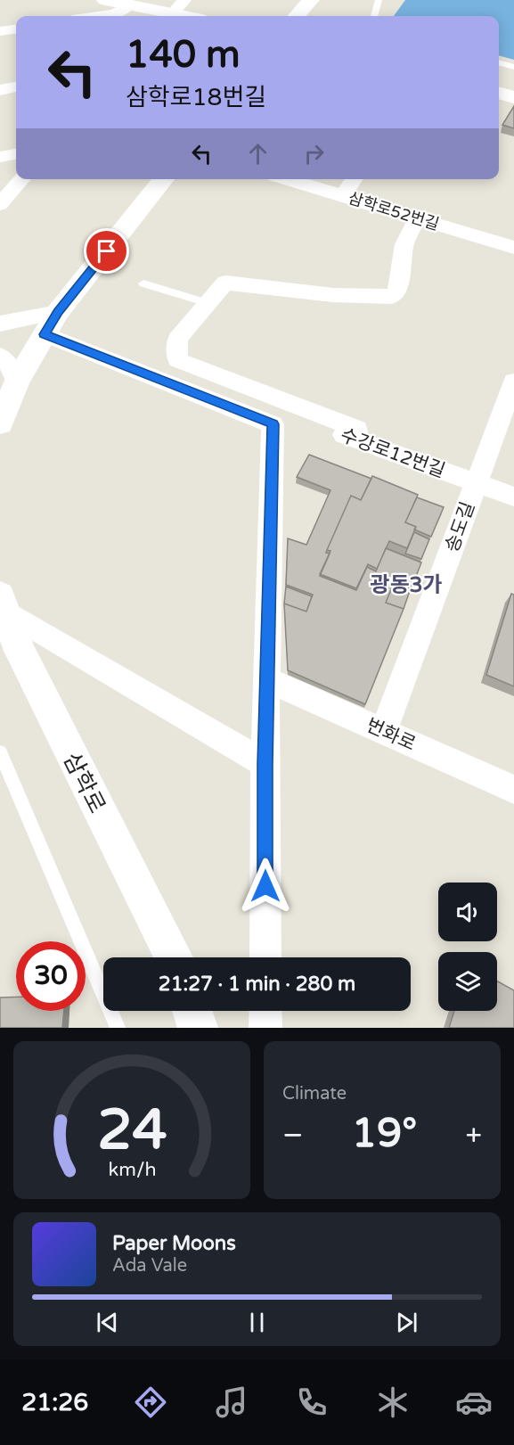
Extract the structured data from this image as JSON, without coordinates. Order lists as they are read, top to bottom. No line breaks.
{"streets":{"street":["삼학로52번길","수강로12번길","송도길","번화로","삼학로"]},"crossings":[["수강로12번길","송도길"],["송도길","번화로"]],"districts":["광동3가"],"page":{"turn":["140 m","삼학로18번길"],"limit":"30","trip":"21:27 · 1 min · 280 m","tile":"Climate","heat":["−","19°","+"],"song":["Paper Moons","Ada Vale"],"tabs":"21:26","gauge":["24","km/h"]}}
